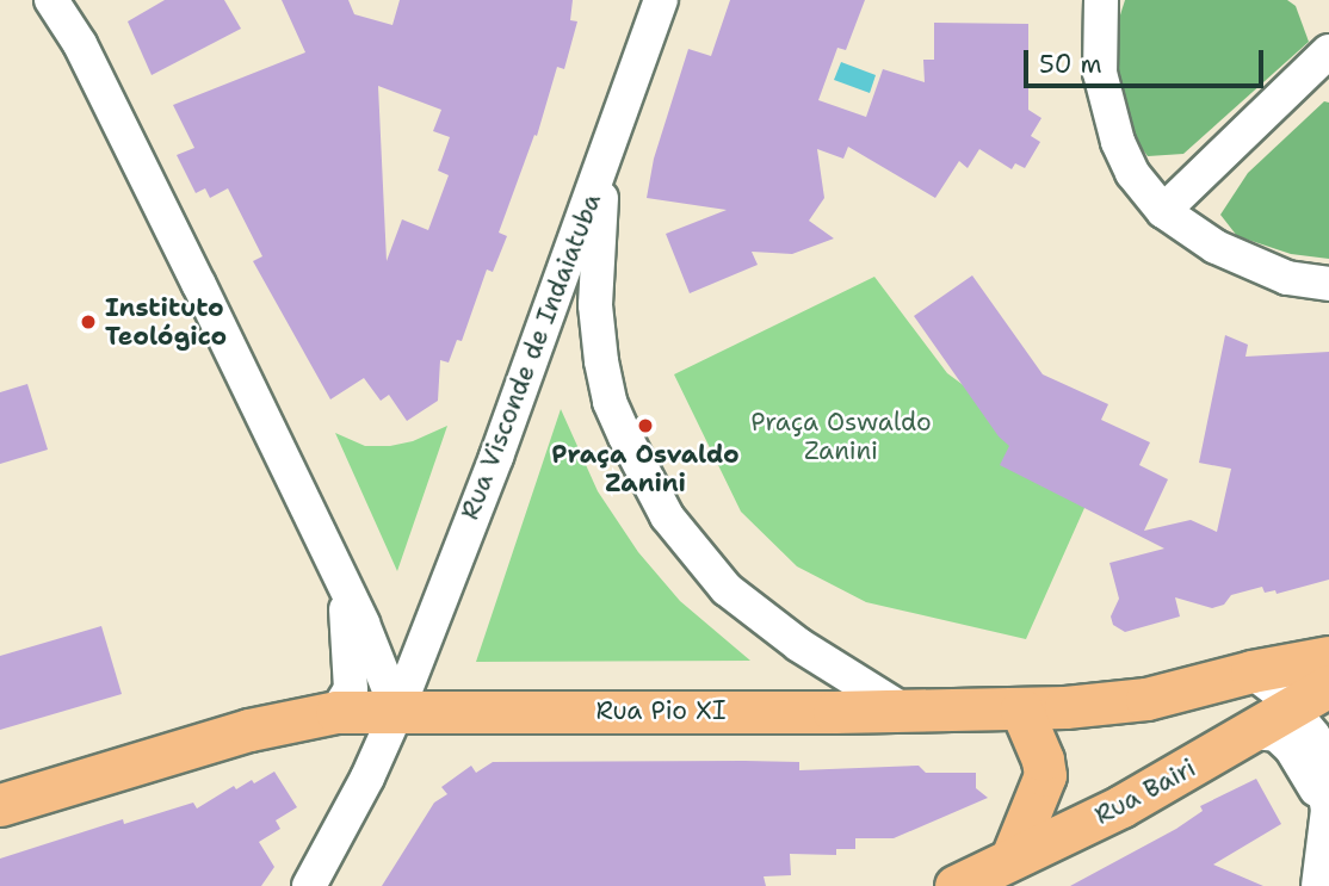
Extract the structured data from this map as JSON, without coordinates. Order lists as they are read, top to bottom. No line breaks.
{"streets":{"main road":["Rua Pio XI","Rua Bairi"],"street":["Rua Visconde de Indaiatuba"]},"crossings":[["Rua Visconde de Indaiatuba","Rua Pio XI"]],"parks":["Praça Oswaldo Zanini"],"places":["Instituto Teológico","Praça Osvaldo Zanini"],"scale_bar":"50 m"}
